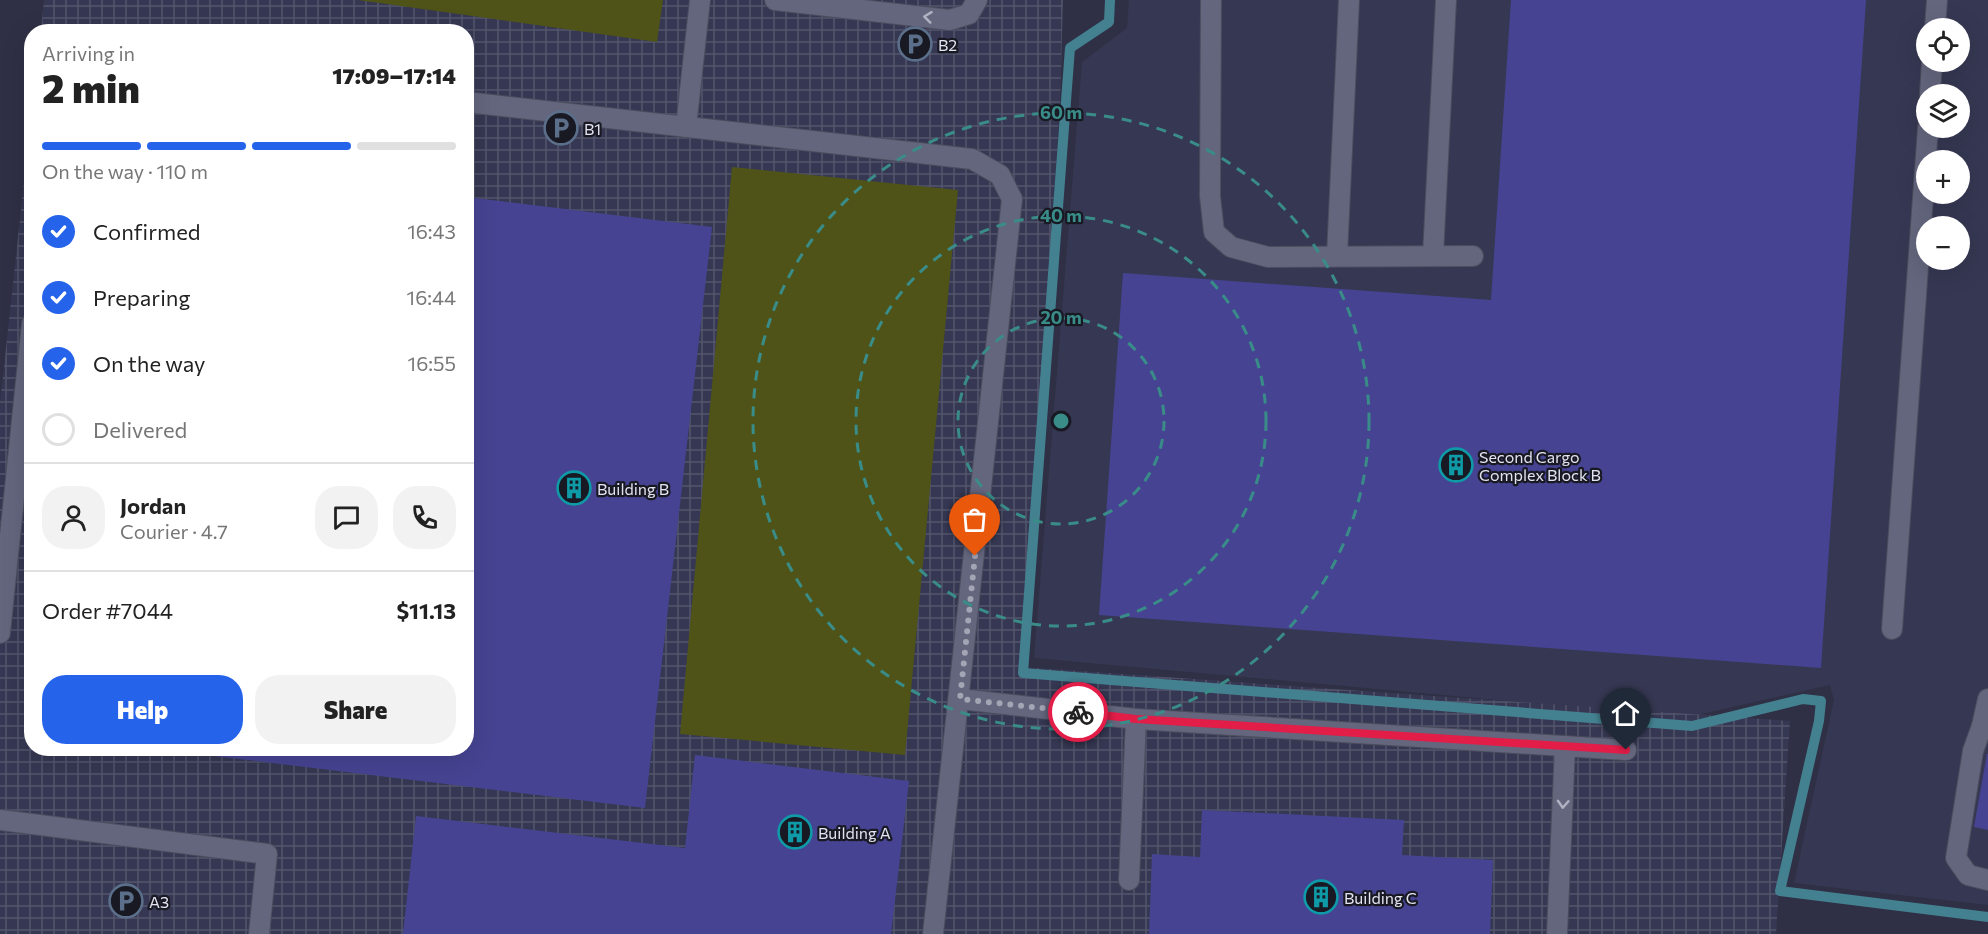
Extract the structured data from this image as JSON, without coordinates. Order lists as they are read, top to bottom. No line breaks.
{"places":{"parking":["B2","B1","A3"],"building":["Second Cargo Complex Block B","Building B","Building A","Building C"]},"page":{"map_buttons":["+","−"],"heading":["2 min","Arriving in","17:09–17:14"],"panel":["Jordan","Courier · 4.7","Order #7044","$11.13"],"bar":"On the way · 110 m","list":[["Confirmed","16:43"],["Preparing","16:44"],["On the way","16:55"],"Delivered"],"buttons":["Help","Share"]},"rings":["60 m","40 m","20 m"]}
